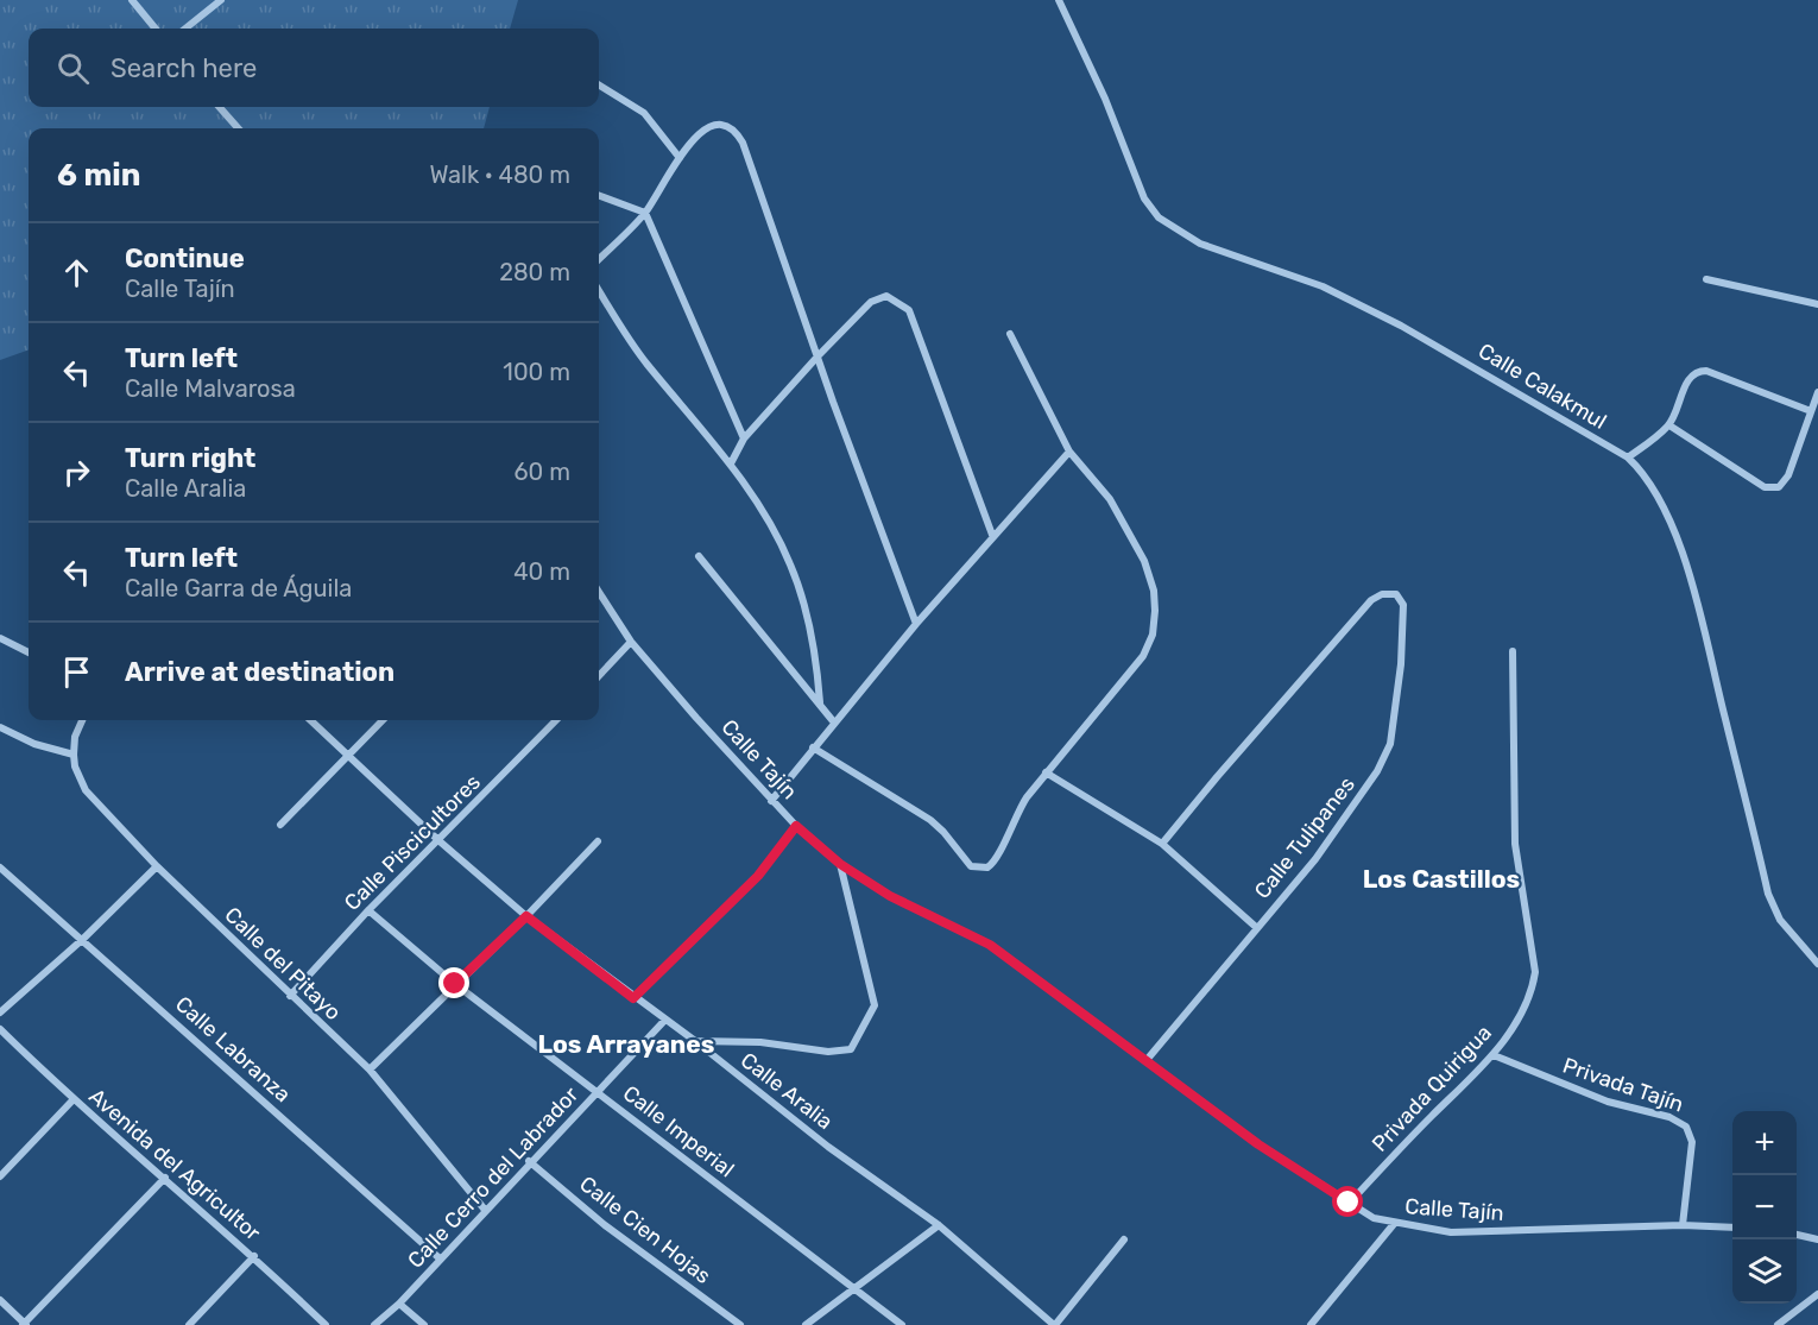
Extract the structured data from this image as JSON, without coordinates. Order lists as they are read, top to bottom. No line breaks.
{"streets":{"street":["Calle Calakmul","Calle Tajín","Calle Tulipanes","Calle Piscicultores","Calle del Pitayo","Calle Labranza","Privada Tajín","Privada Quirigua","Calle Aralia","Calle Imperial","Avenida del Agricultor","Calle Cerro del Labrador","Calle Cien Hojas"]},"crossings":[["Calle Tajín","Calle Tulipanes"],["Calle Tajín","Privada Tajín"],["Calle Tajín","Privada Quirigua"],["Calle Piscicultores","Calle del Pitayo"],["Calle Piscicultores","Calle Aralia"],["Calle Piscicultores","Calle Imperial"],["Calle del Pitayo","Calle Cerro del Labrador"],["Calle Labranza","Calle Cerro del Labrador"],["Privada Tajín","Privada Quirigua"],["Calle Aralia","Calle Cerro del Labrador"],["Calle Imperial","Calle Cerro del Labrador"],["Calle Cerro del Labrador","Calle Cien Hojas"]],"districts":["Los Castillos","Los Arrayanes"],"page":{"search":"Search here","heading":["6 min","Walk · 480 m"],"list":[["Continue","Calle Tajín","280 m"],["Turn left","Calle Malvarosa","100 m"],["Turn right","Calle Aralia","60 m"],["Turn left","Calle Garra de Águila","40 m"],"Arrive at destination"],"map_buttons":["+","−"]}}
